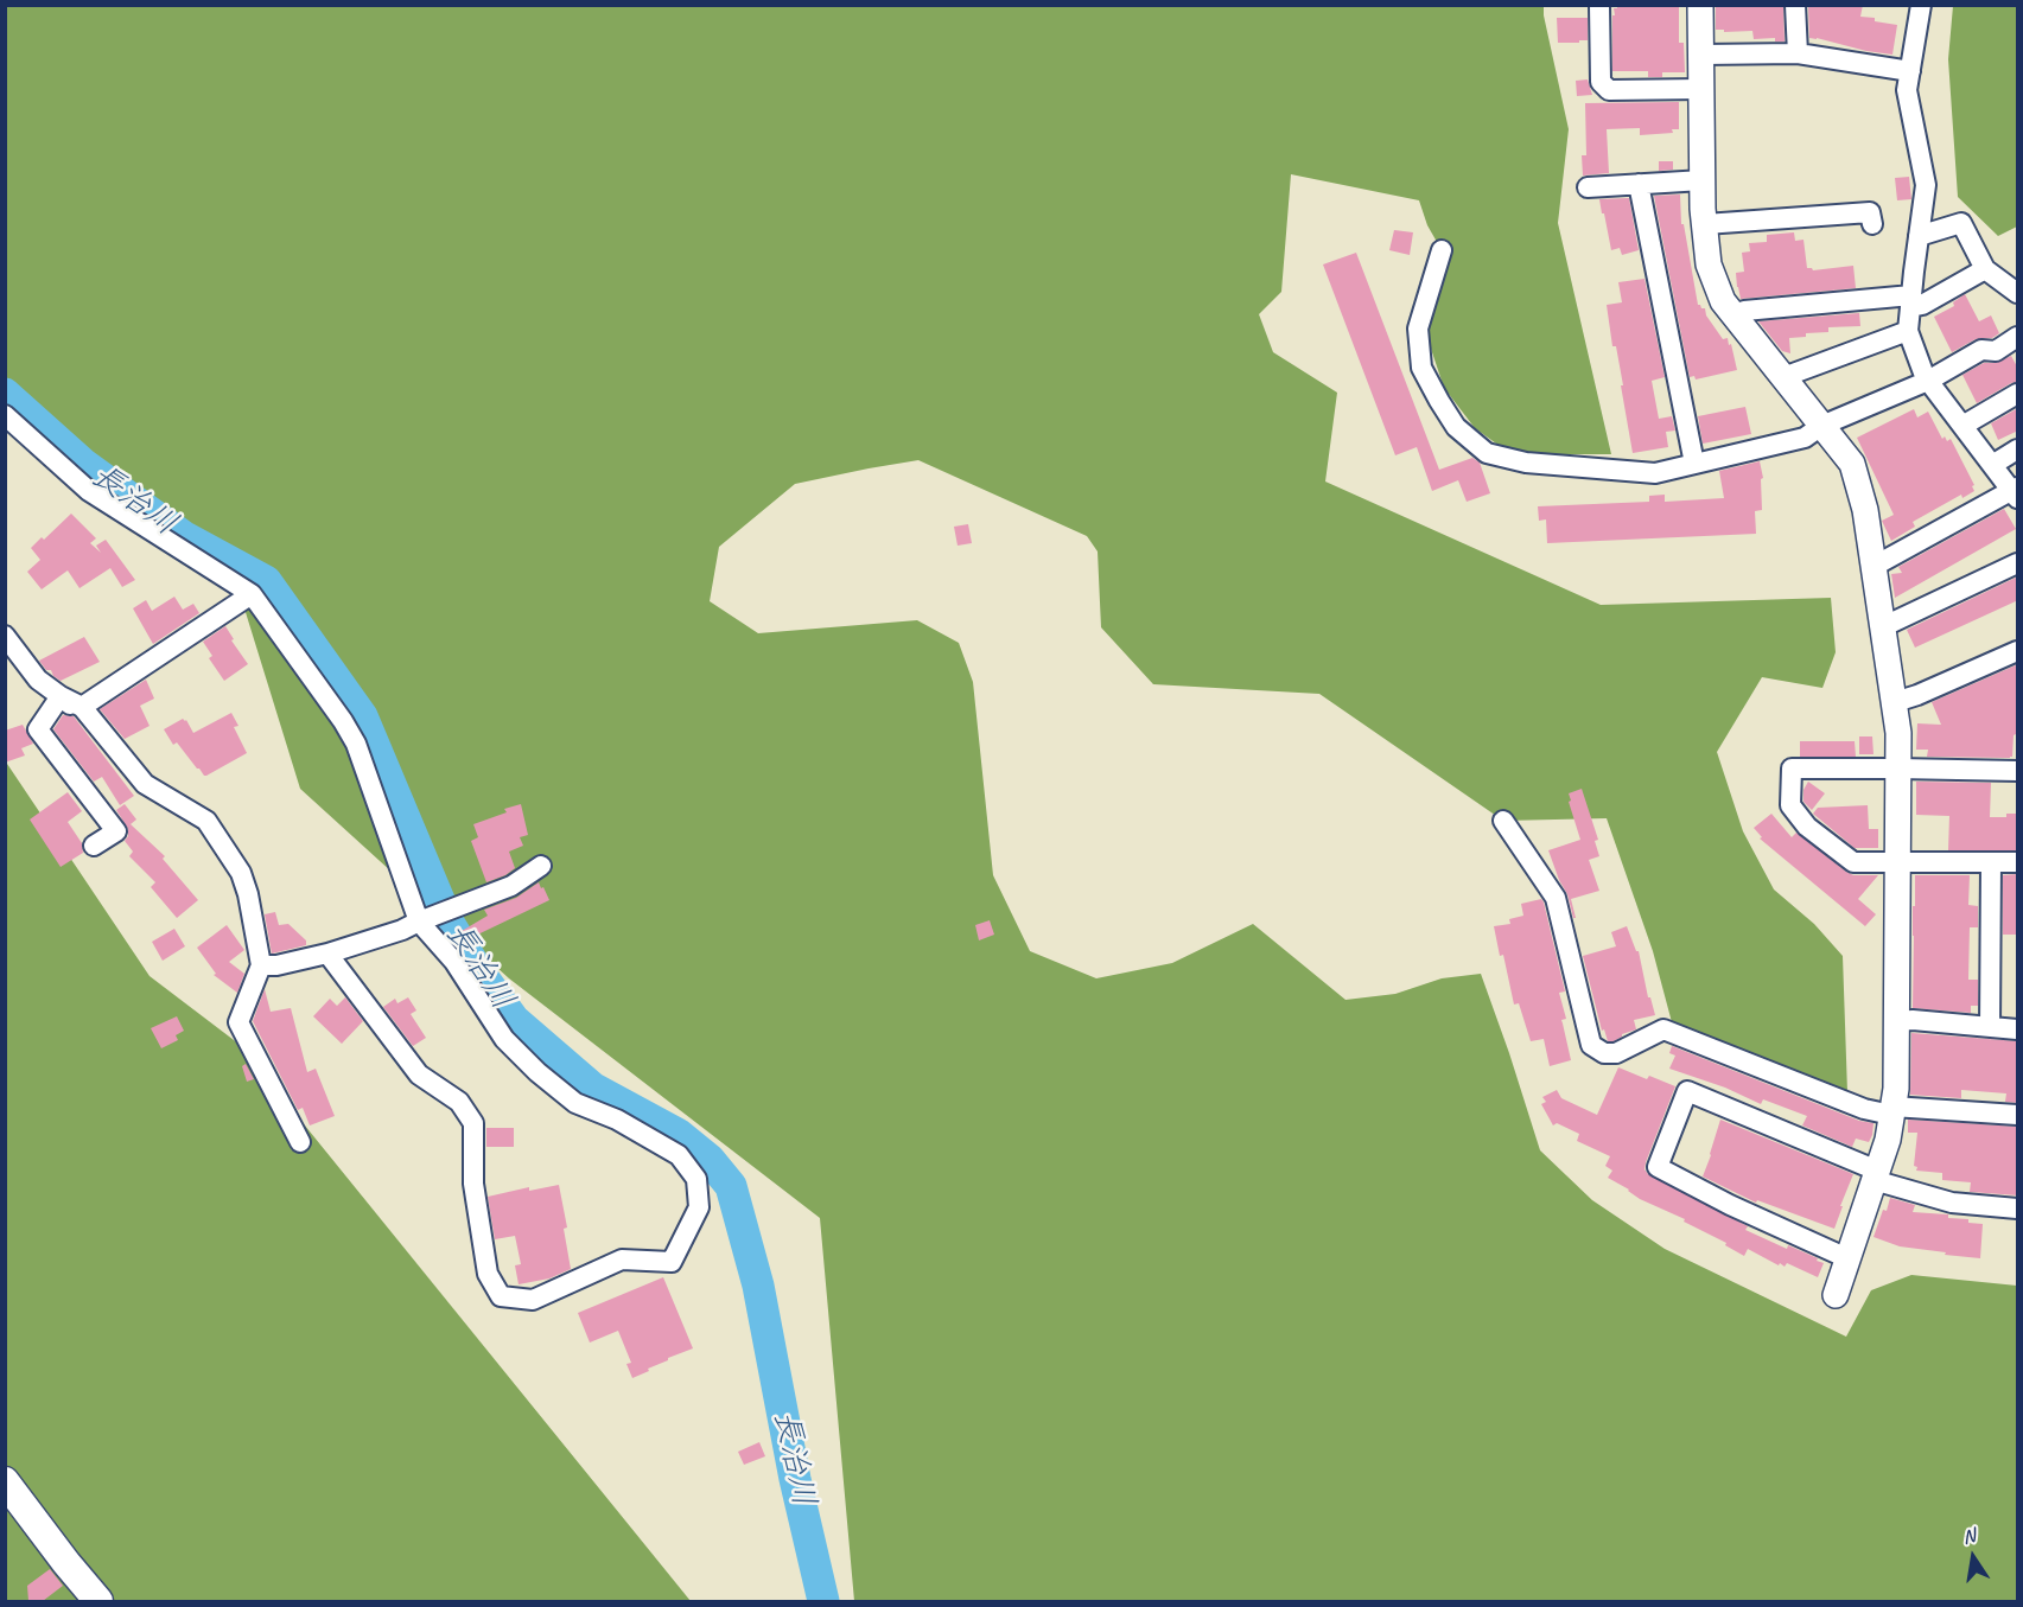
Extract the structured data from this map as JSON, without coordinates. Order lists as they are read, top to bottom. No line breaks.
{"water":["長治川"],"north":"top"}
